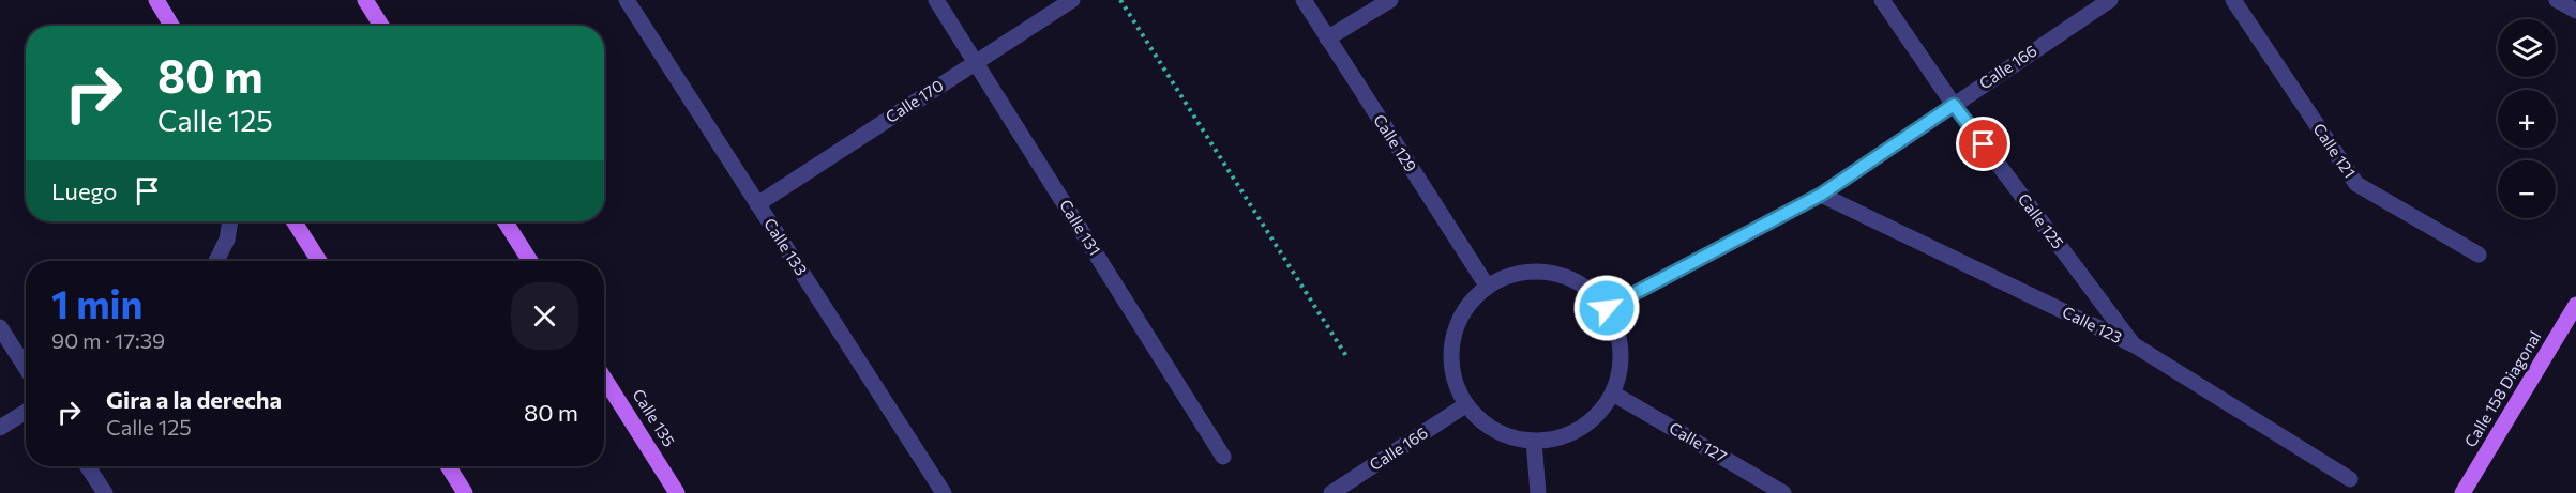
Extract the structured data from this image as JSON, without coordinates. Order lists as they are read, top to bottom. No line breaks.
{"streets":{"main road":["Calle 158 Diagonal","Calle 135"],"street":["Calle 166","Calle 170","Calle 129","Calle 121","Calle 125","Calle 131","Calle 133","Calle 123","Calle 127"]},"crossings":[["Calle 166","Calle 129"],["Calle 166","Calle 125"],["Calle 166","Calle 123"],["Calle 166","Calle 127"],["Calle 170","Calle 131"],["Calle 170","Calle 133"],["Calle 129","Calle 127"],["Calle 125","Calle 123"]],"page":{"map_buttons":["+","−"],"turn":["80 m","Calle 125"],"then":"Luego","heading":["1 min","90 m · 17:39"],"list":[{"name":"Gira a la derecha","note":"Calle 125","value":"80 m"}]}}
